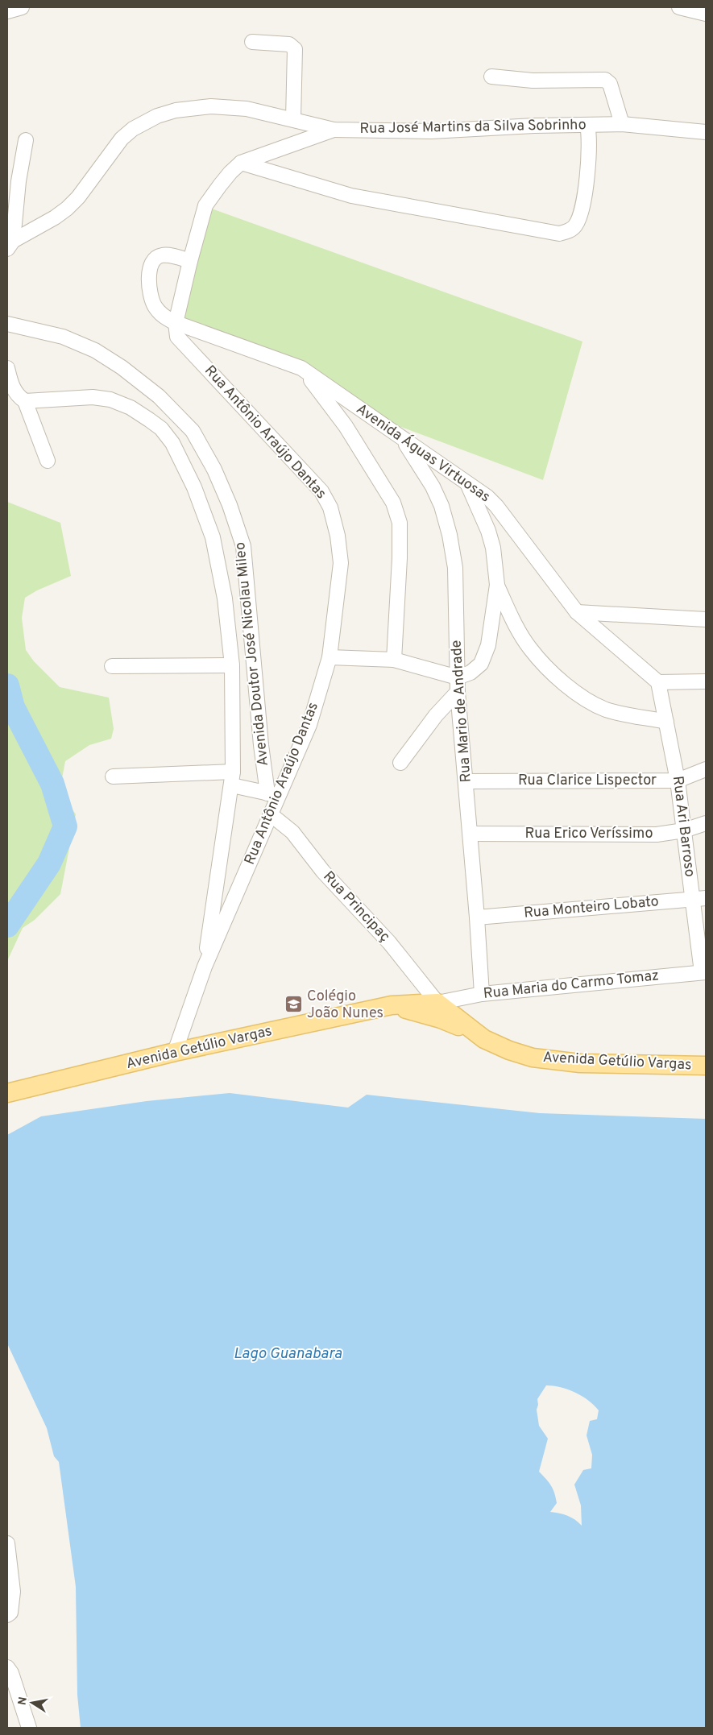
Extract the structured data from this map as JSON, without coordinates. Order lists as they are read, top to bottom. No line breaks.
{"streets":{"main road":["Avenida Getúlio Vargas"],"street":["Rua José Martins da Silva Sobrinho","Rua Antônio Araújo Dantas","Avenida Águas Virtuosas","Avenida Doutor José Nicolau Mileo","Rua Mario de Andrade","Rua Clarice Lispector","Rua Ari Barroso","Rua Erico Veríssimo","Rua Principaç","Rua Monteiro Lobato","Rua Maria do Carmo Tomaz"]},"crossings":[["Rua Antônio Araújo Dantas","Avenida Águas Virtuosas"],["Rua Antônio Araújo Dantas","Avenida Doutor José Nicolau Mileo"],["Rua Antônio Araújo Dantas","Rua Principaç"],["Rua Antônio Araújo Dantas","Avenida Getúlio Vargas"],["Avenida Águas Virtuosas","Rua Mario de Andrade"],["Avenida Águas Virtuosas","Rua Ari Barroso"],["Rua Mario de Andrade","Rua Clarice Lispector"],["Rua Mario de Andrade","Rua Erico Veríssimo"],["Rua Mario de Andrade","Rua Monteiro Lobato"],["Rua Mario de Andrade","Rua Maria do Carmo Tomaz"],["Rua Clarice Lispector","Rua Ari Barroso"],["Rua Ari Barroso","Rua Erico Veríssimo"],["Rua Ari Barroso","Rua Monteiro Lobato"],["Rua Ari Barroso","Rua Maria do Carmo Tomaz"],["Rua Principaç","Rua Maria do Carmo Tomaz"],["Rua Principaç","Avenida Getúlio Vargas"],["Rua Maria do Carmo Tomaz","Avenida Getúlio Vargas"]],"water":["Lago Guanabara"],"places":{"school or university":["Colégio João Nunes"]},"north":"left"}
